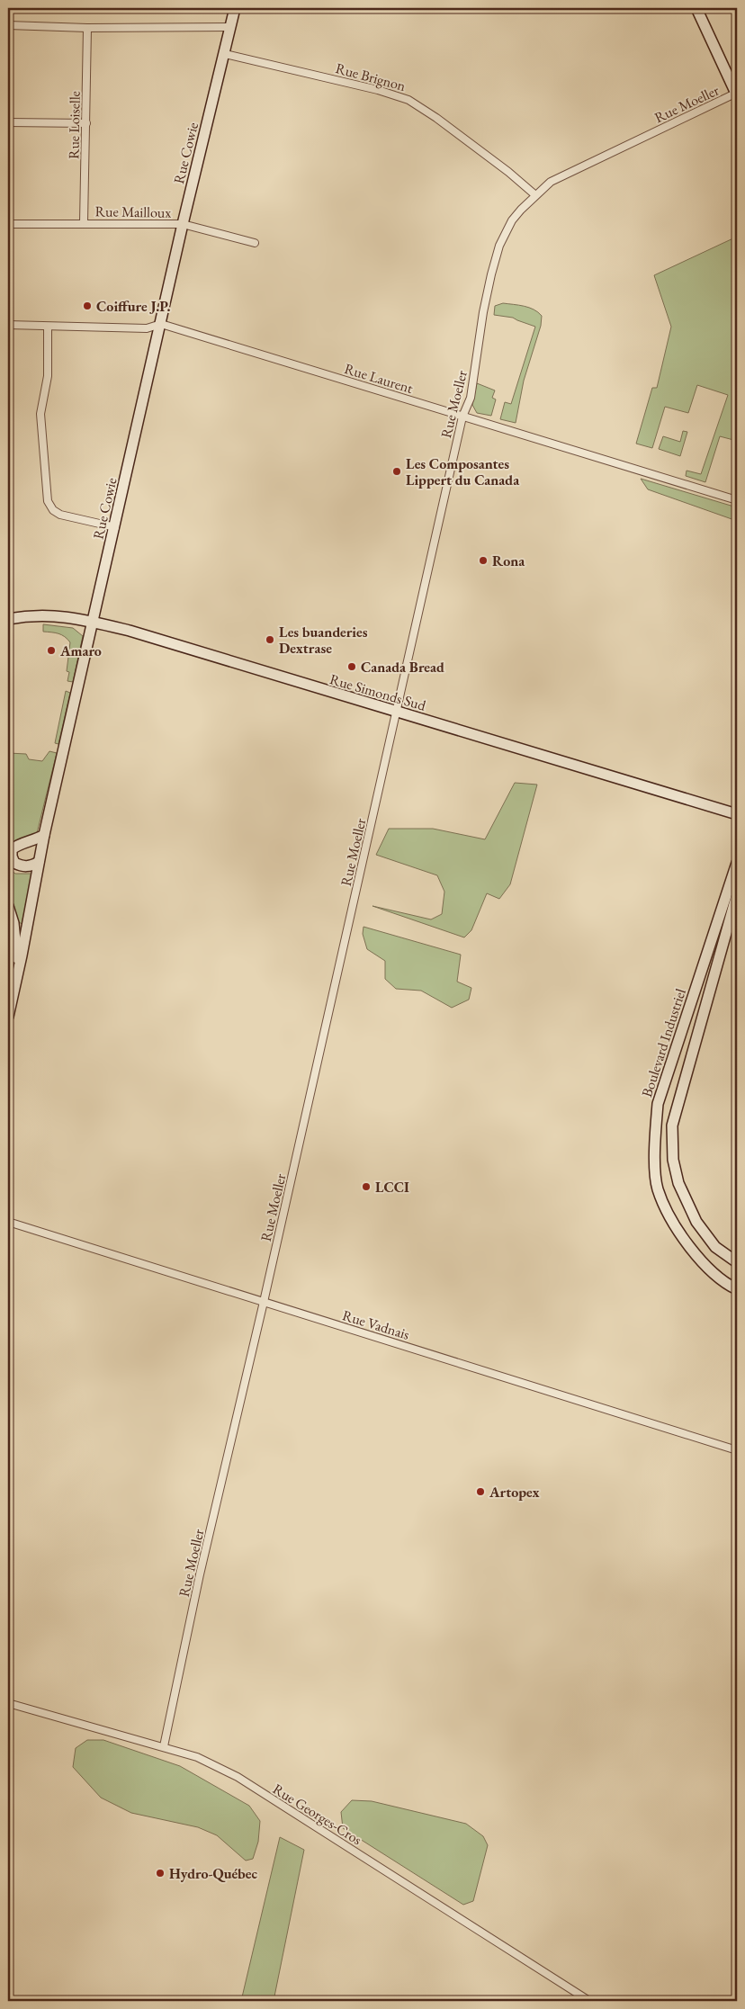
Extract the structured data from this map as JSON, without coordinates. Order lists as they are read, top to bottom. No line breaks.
{"streets":{"street":["Rue Brignon","Rue Moeller","Rue Loiselle","Rue Cowie","Rue Mailloux","Rue Laurent","Rue Simonds Sud","Boulevard Industriel","Rue Vadnais","Rue Georges-Cros"]},"crossings":[["Rue Brignon","Rue Moeller"],["Rue Brignon","Rue Cowie"],["Rue Moeller","Rue Laurent"],["Rue Moeller","Rue Simonds Sud"],["Rue Moeller","Rue Vadnais"],["Rue Moeller","Rue Georges-Cros"],["Rue Loiselle","Rue Mailloux"],["Rue Cowie","Rue Mailloux"],["Rue Cowie","Rue Laurent"],["Rue Cowie","Rue Simonds Sud"]],"places":["Coiffure J.P.","Les Composantes Lippert du Canada","Rona","Les buanderies Dextrase","Amaro","Canada Bread","LCCI","Artopex","Hydro-Québec"]}
